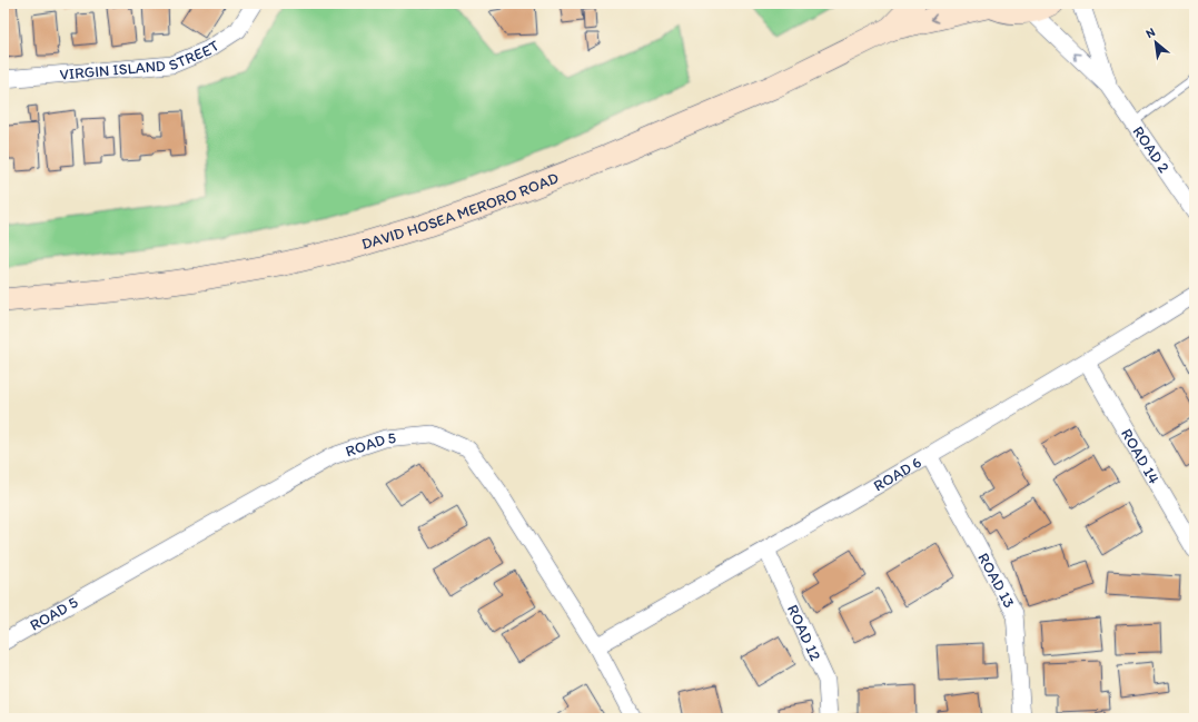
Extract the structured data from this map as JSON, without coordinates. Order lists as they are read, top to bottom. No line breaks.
{"streets":{"main road":["DAVID HOSEA MERORO ROAD"],"street":["VIRGIN ISLAND STREET","ROAD 2","ROAD 5","ROAD 14","ROAD 6","ROAD 13","ROAD 12"]},"crossings":[["ROAD 5","ROAD 6"],["ROAD 14","ROAD 6"],["ROAD 6","ROAD 13"],["ROAD 6","ROAD 12"]],"north":"top left"}
